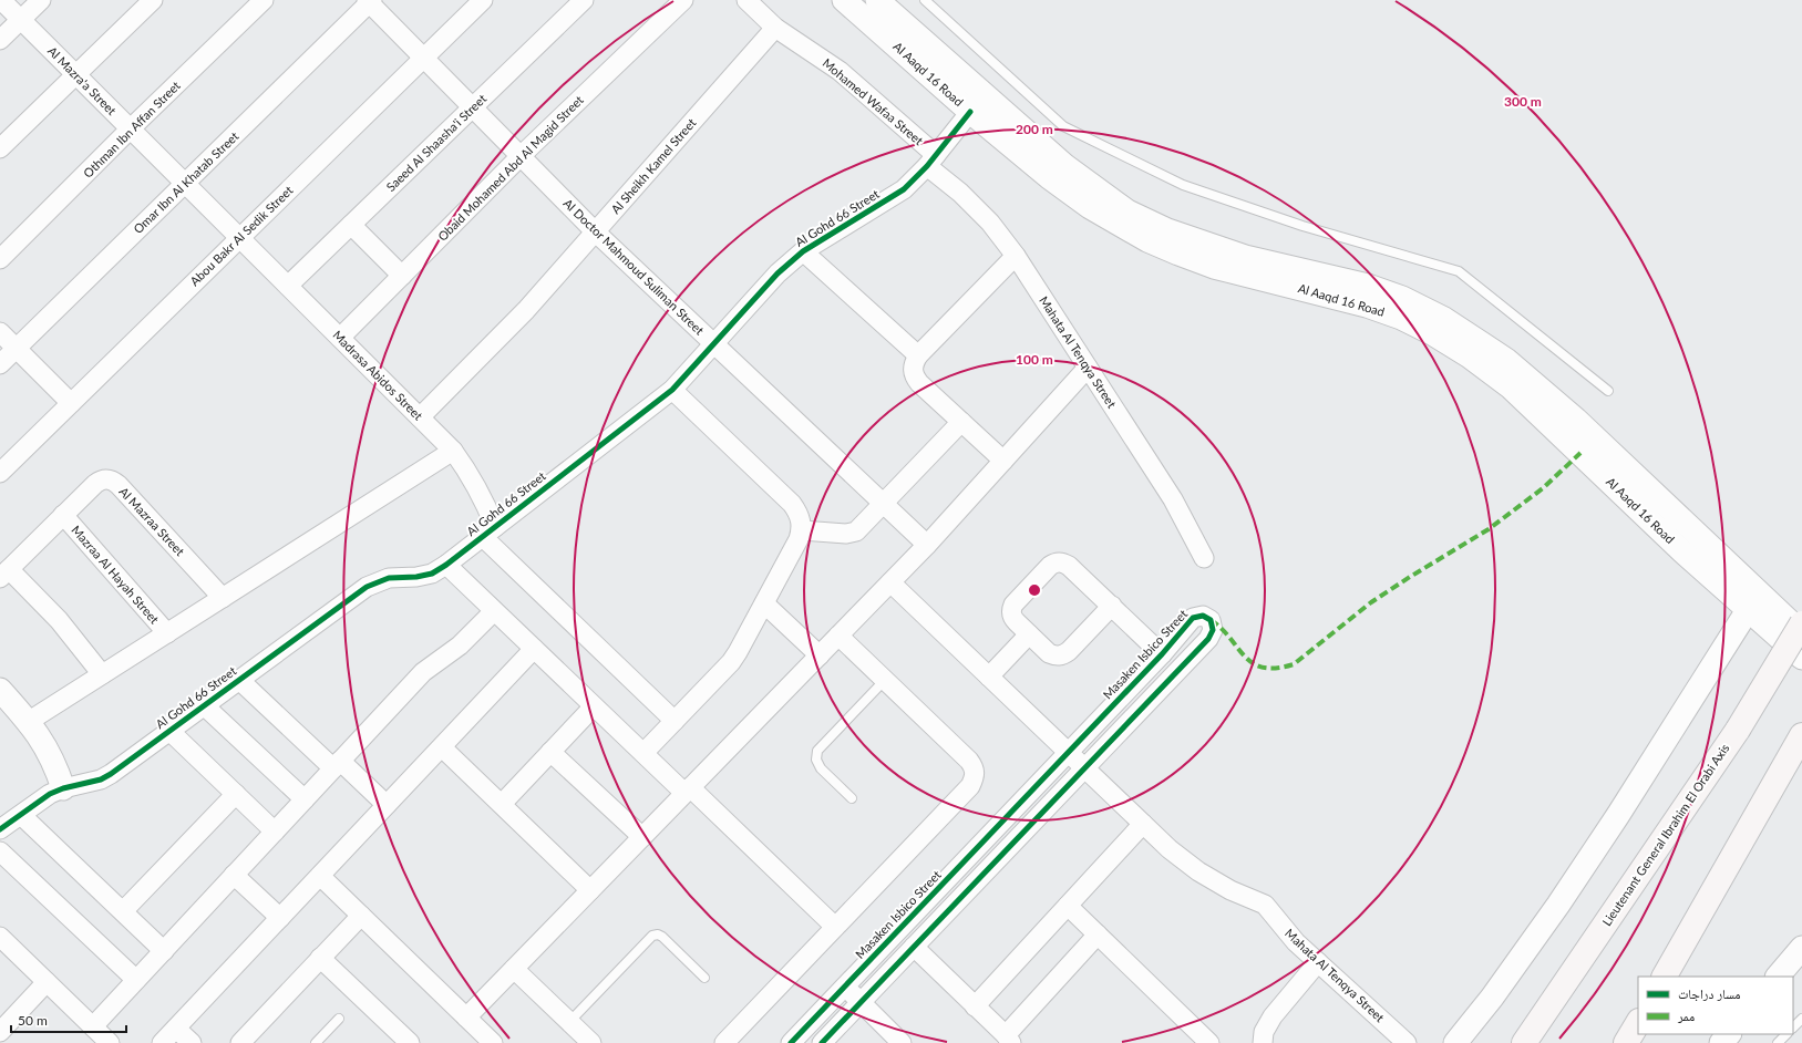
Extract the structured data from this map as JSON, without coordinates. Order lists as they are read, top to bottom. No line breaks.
{"streets":{"main road":["Lieutenant General Ibrahim El Orabi Axis"],"street":["Al Aaqd 16 Road","Al Mazra'a Street","Mohamed Wafaa Street","Othman Ibn Affan Street","Saeed Al Shaasha'i Street","Al Sheikh Kamel Street","Obaid Mohamed Abd Al Magid Street","Omar Ibn Al Khatab Street","Al Gohd 66 Street","Abou Bakr Al Sedik Street","Al Doctor Mahmoud Suliman Street","Mahata Al Tenqya Street","Madrasa Abidos Street","Al Mazraa Street","Mazraa Al Hayah Street","Masaken Isbico Street"]},"crossings":[["Al Aaqd 16 Road","Al Gohd 66 Street"],["Al Mazra'a Street","Othman Ibn Affan Street"],["Al Mazra'a Street","Omar Ibn Al Khatab Street"],["Al Mazra'a Street","Abou Bakr Al Sedik Street"],["Al Mazra'a Street","Madrasa Abidos Street"],["Mohamed Wafaa Street","Al Sheikh Kamel Street"],["Mohamed Wafaa Street","Al Gohd 66 Street"],["Mohamed Wafaa Street","Mahata Al Tenqya Street"],["Saeed Al Shaasha'i Street","Al Doctor Mahmoud Suliman Street"],["Saeed Al Shaasha'i Street","Madrasa Abidos Street"],["Al Sheikh Kamel Street","Al Doctor Mahmoud Suliman Street"],["Al Sheikh Kamel Street","Madrasa Abidos Street"],["Obaid Mohamed Abd Al Magid Street","Al Doctor Mahmoud Suliman Street"],["Obaid Mohamed Abd Al Magid Street","Madrasa Abidos Street"],["Omar Ibn Al Khatab Street","Al Doctor Mahmoud Suliman Street"],["Al Gohd 66 Street","Al Doctor Mahmoud Suliman Street"],["Al Gohd 66 Street","Mahata Al Tenqya Street"],["Al Gohd 66 Street","Madrasa Abidos Street"],["Abou Bakr Al Sedik Street","Al Doctor Mahmoud Suliman Street"],["Abou Bakr Al Sedik Street","Madrasa Abidos Street"],["Al Mazraa Street","Mazraa Al Hayah Street"]],"legend":["مسار دراجات","ممر"],"scale_bar":"50 m","rings":["300 m","200 m","100 m"]}
